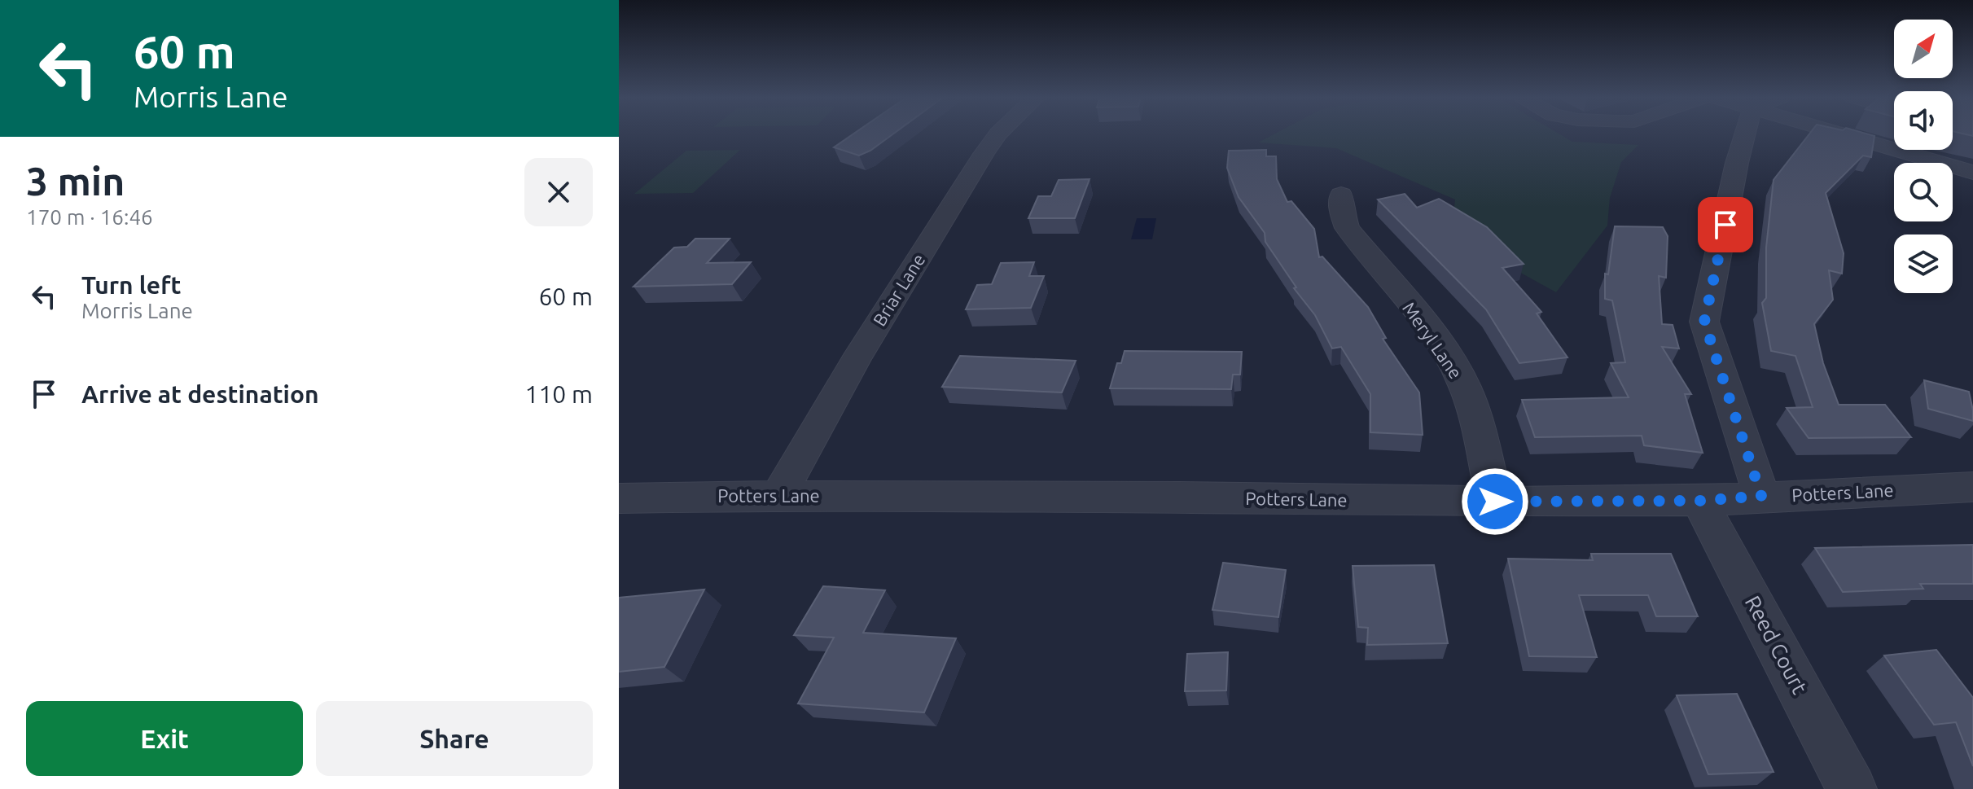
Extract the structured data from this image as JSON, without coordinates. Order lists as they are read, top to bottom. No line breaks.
{"streets":{"street":["Briar Lane","Meryl Lane","Potters Lane","Reed Court"]},"crossings":[["Briar Lane","Potters Lane"],["Meryl Lane","Potters Lane"],["Potters Lane","Reed Court"]],"north":"top right","page":{"turn":["60 m","Morris Lane"],"heading":["3 min","170 m · 16:46"],"list":[{"name":"Turn left","note":"Morris Lane","value":"60 m"},{"name":"Arrive at destination","value":"110 m"}],"buttons":["Exit","Share"]}}
